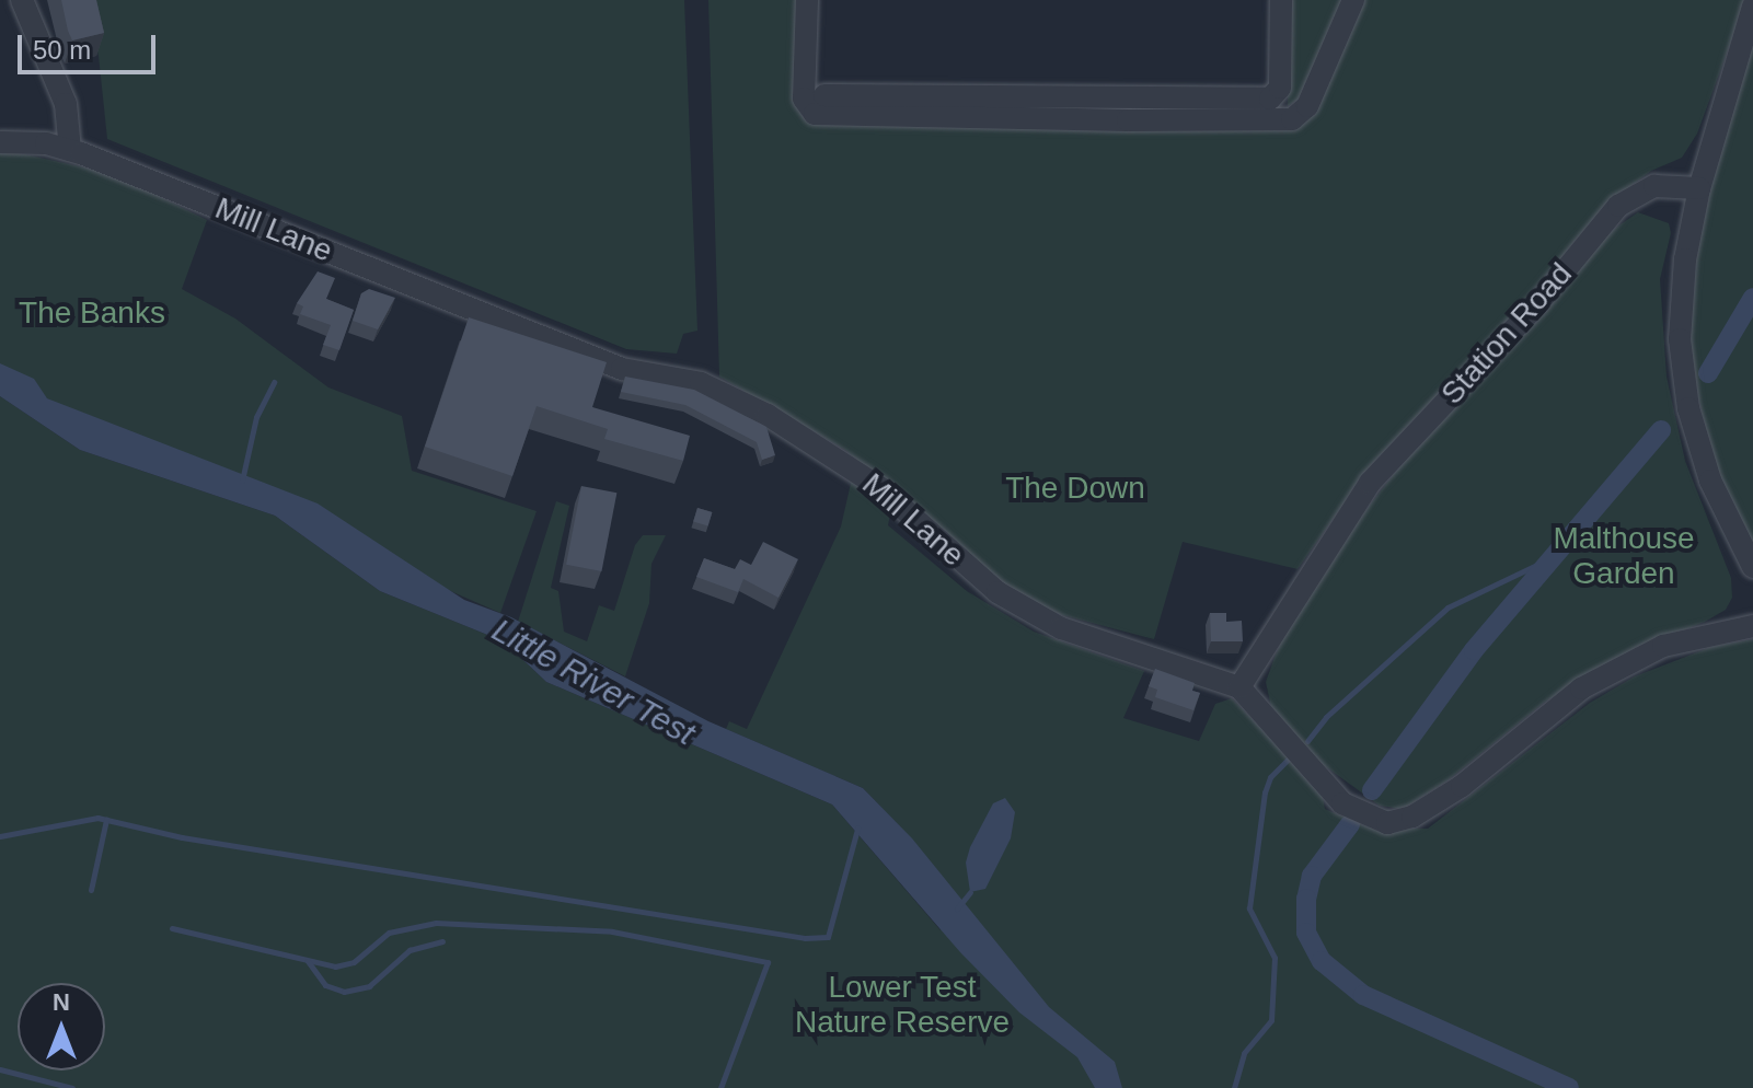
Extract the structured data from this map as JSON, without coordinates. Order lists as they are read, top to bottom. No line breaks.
{"streets":{"street":["Mill Lane","Station Road"]},"crossings":[["Mill Lane","Station Road"]],"water":["Little River Test"],"parks":["The Banks","The Down","Malthouse Garden","Lower Test Nature Reserve"],"scale_bar":"50 m","north":"top"}
